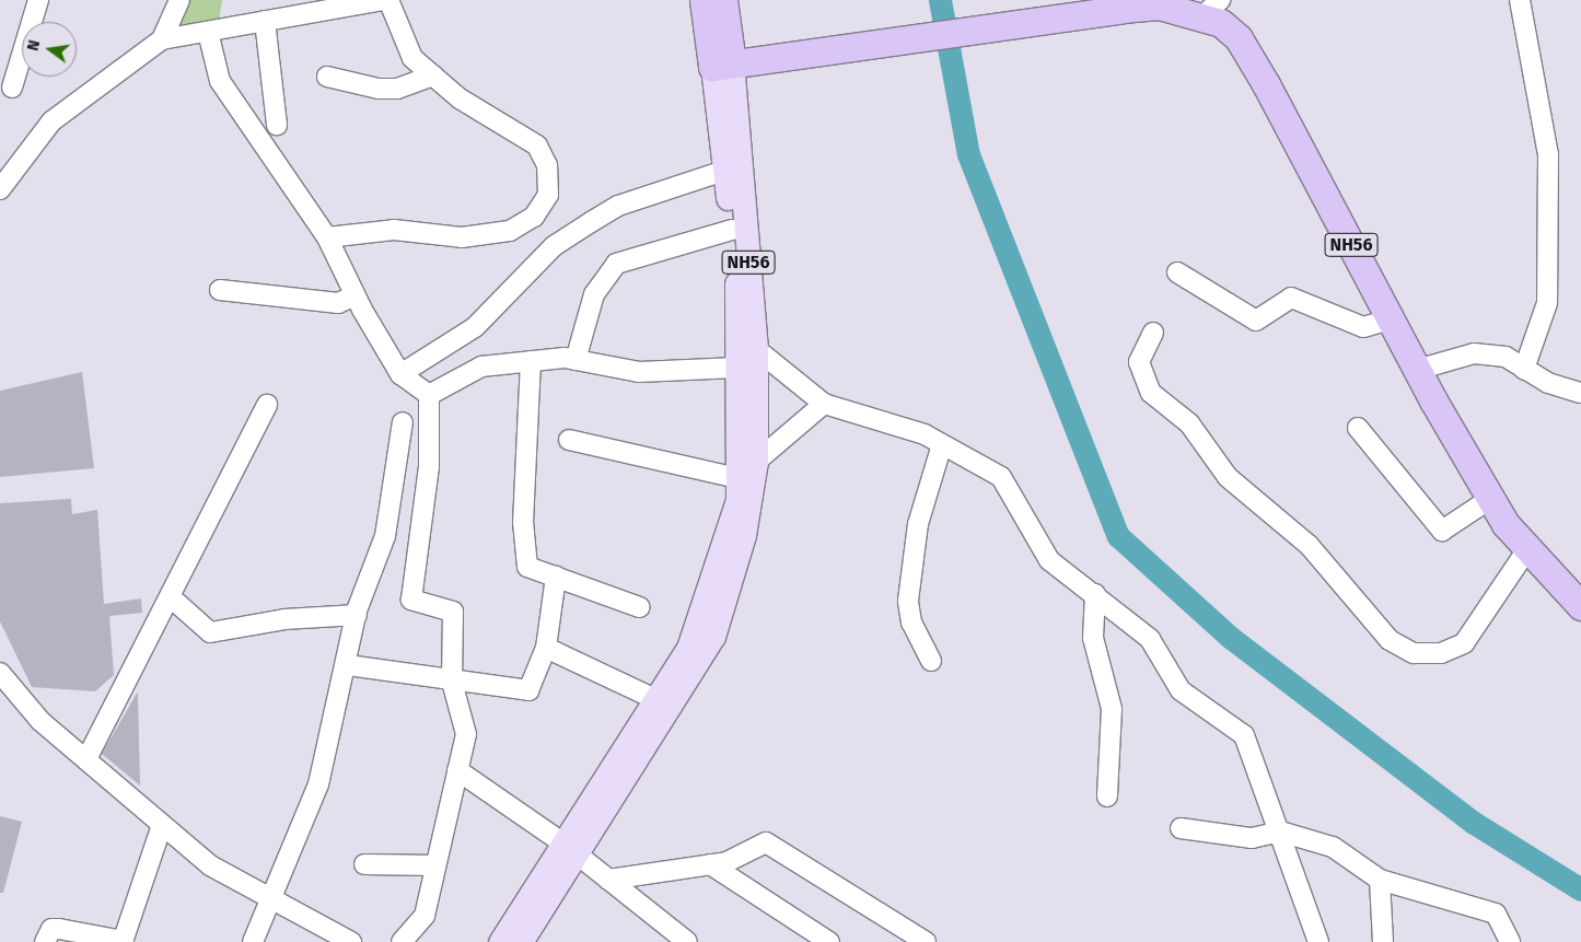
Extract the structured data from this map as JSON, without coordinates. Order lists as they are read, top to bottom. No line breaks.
{"streets":{"highway":["NH56"]},"north":"left"}
